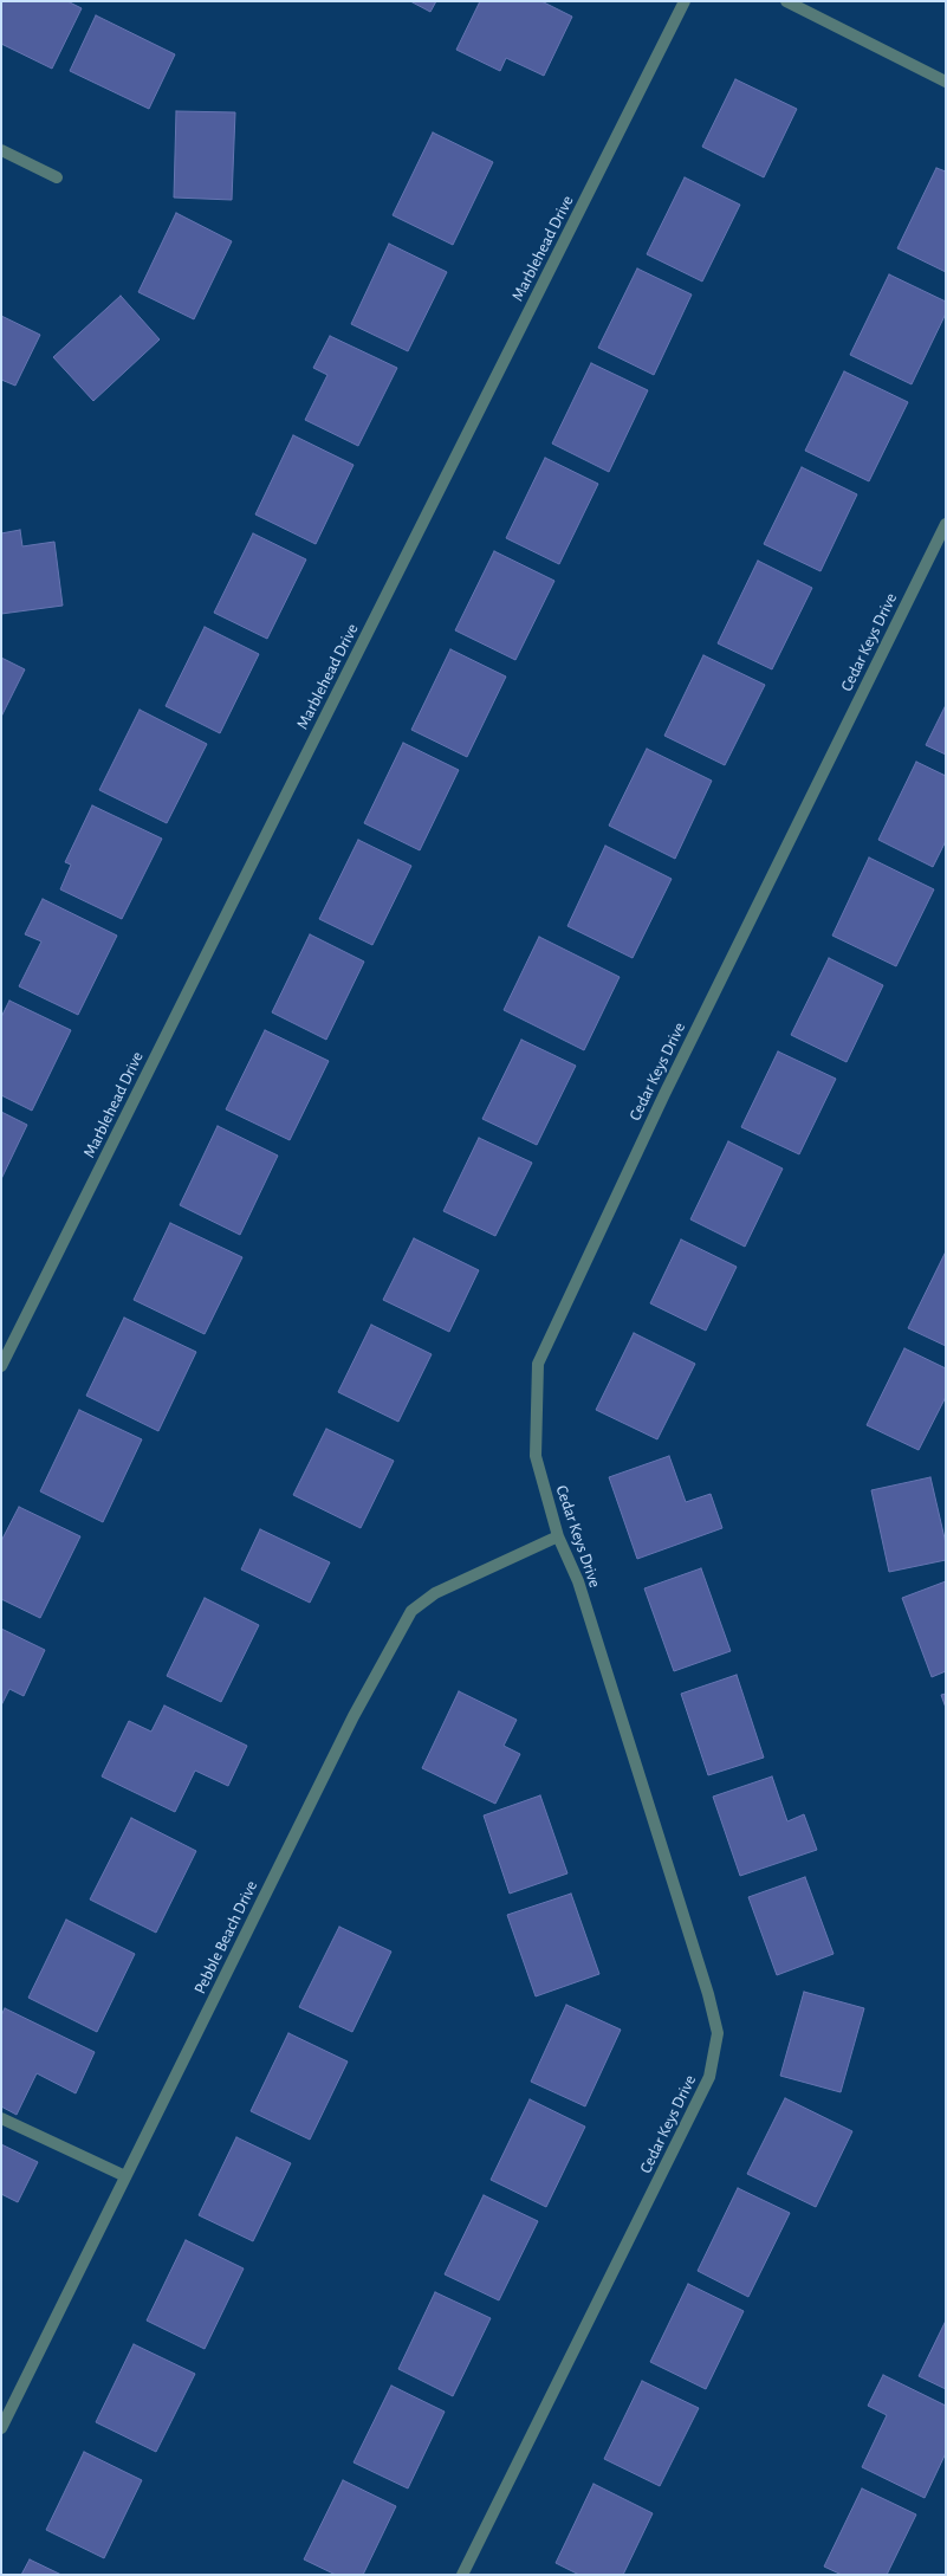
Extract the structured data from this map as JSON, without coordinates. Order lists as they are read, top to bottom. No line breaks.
{"streets":{"street":["Marblehead Drive","Cedar Keys Drive","Pebble Beach Drive"]},"crossings":[["Cedar Keys Drive","Pebble Beach Drive"]]}
